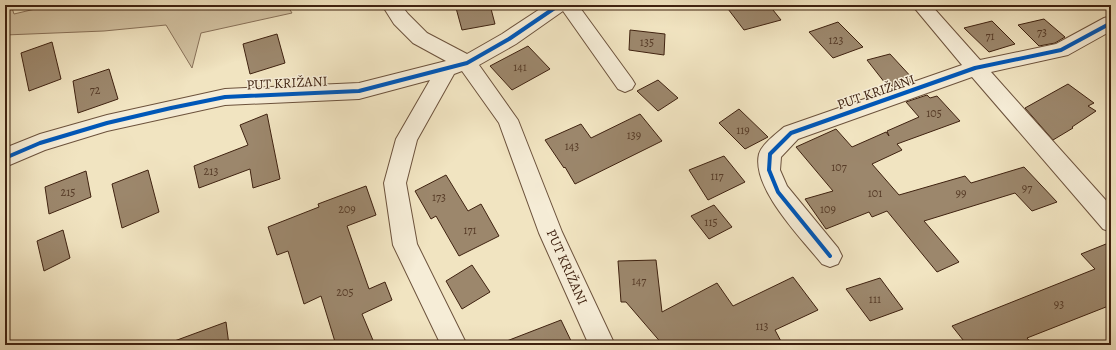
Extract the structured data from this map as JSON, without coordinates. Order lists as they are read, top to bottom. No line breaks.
{"streets":{"street":["PUT KRIŽANI"]},"house_numbers":["73","71","123","135","141","72","105","119","139","143","107","213","117","97","215","101","99","173","209","109","115","171","147","205","111","93","113"]}
